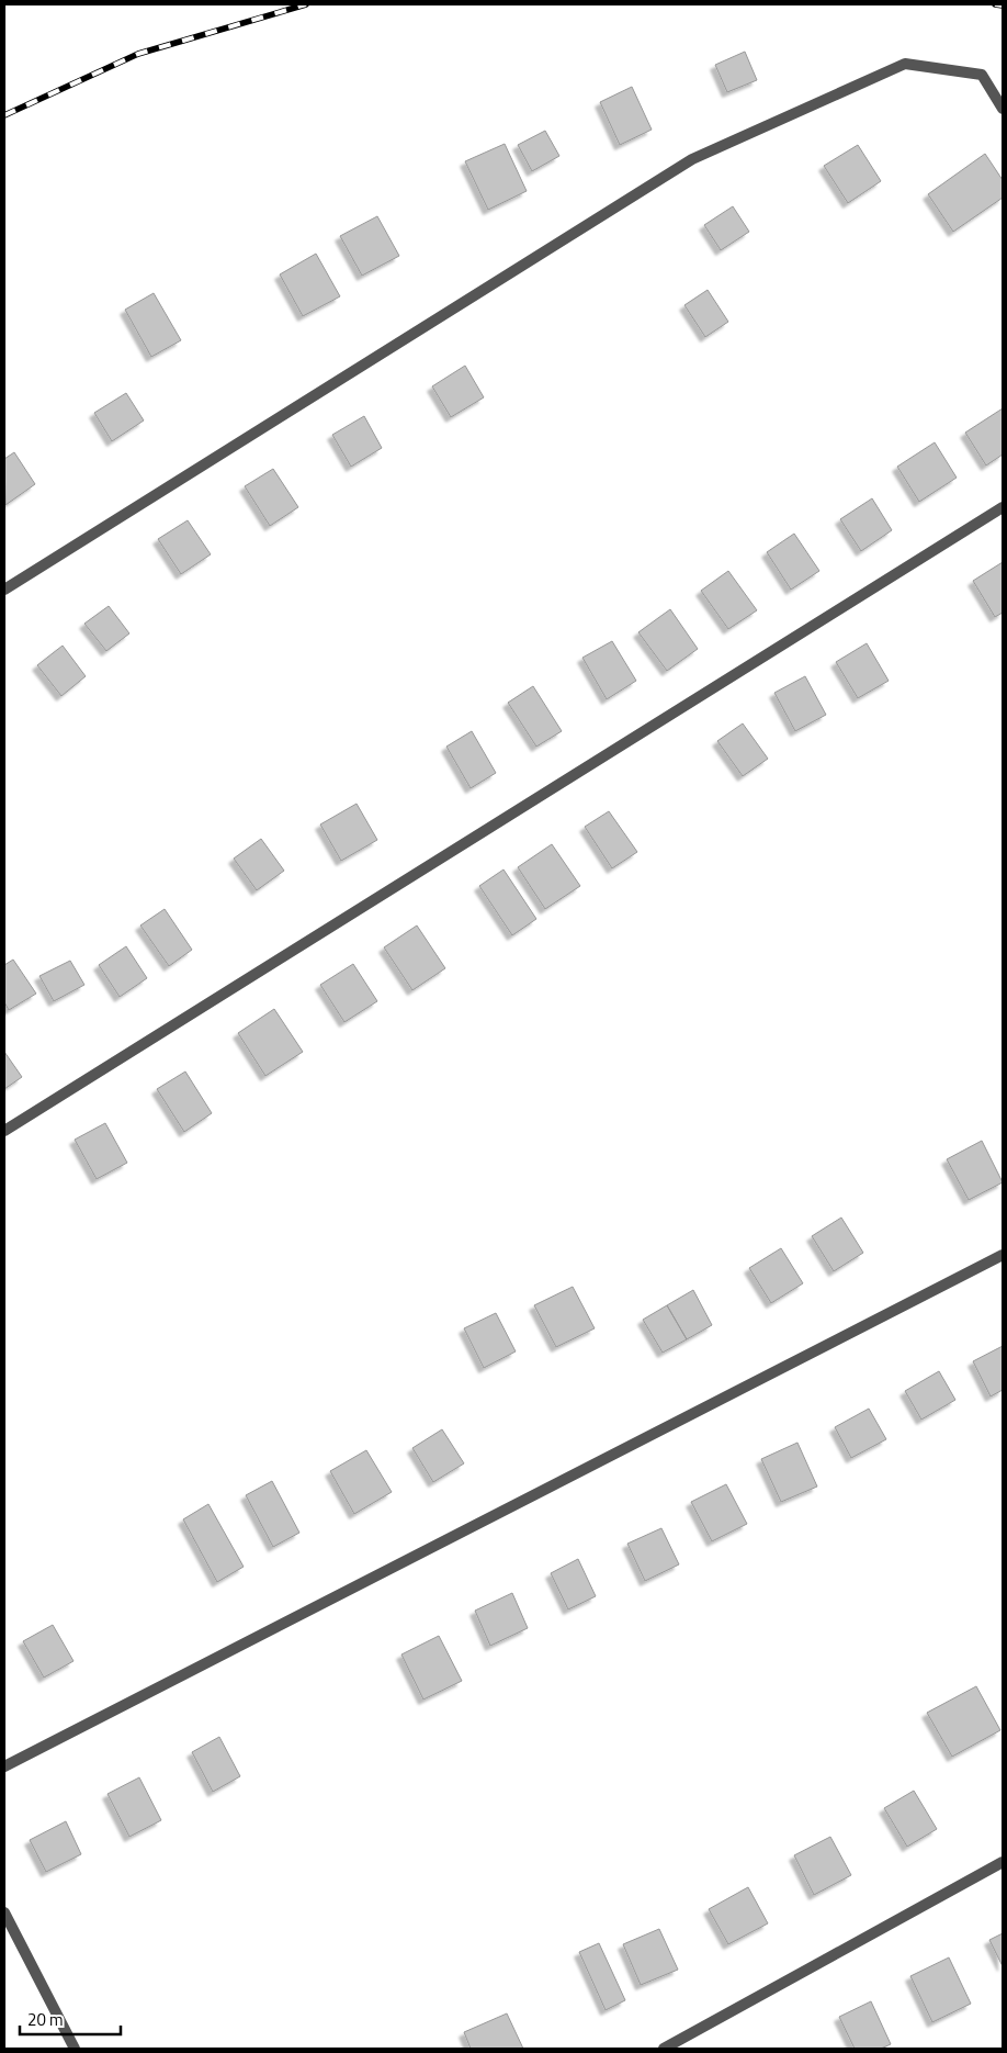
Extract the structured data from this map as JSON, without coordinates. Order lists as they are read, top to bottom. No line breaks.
{"scale_bar":"20 m"}
